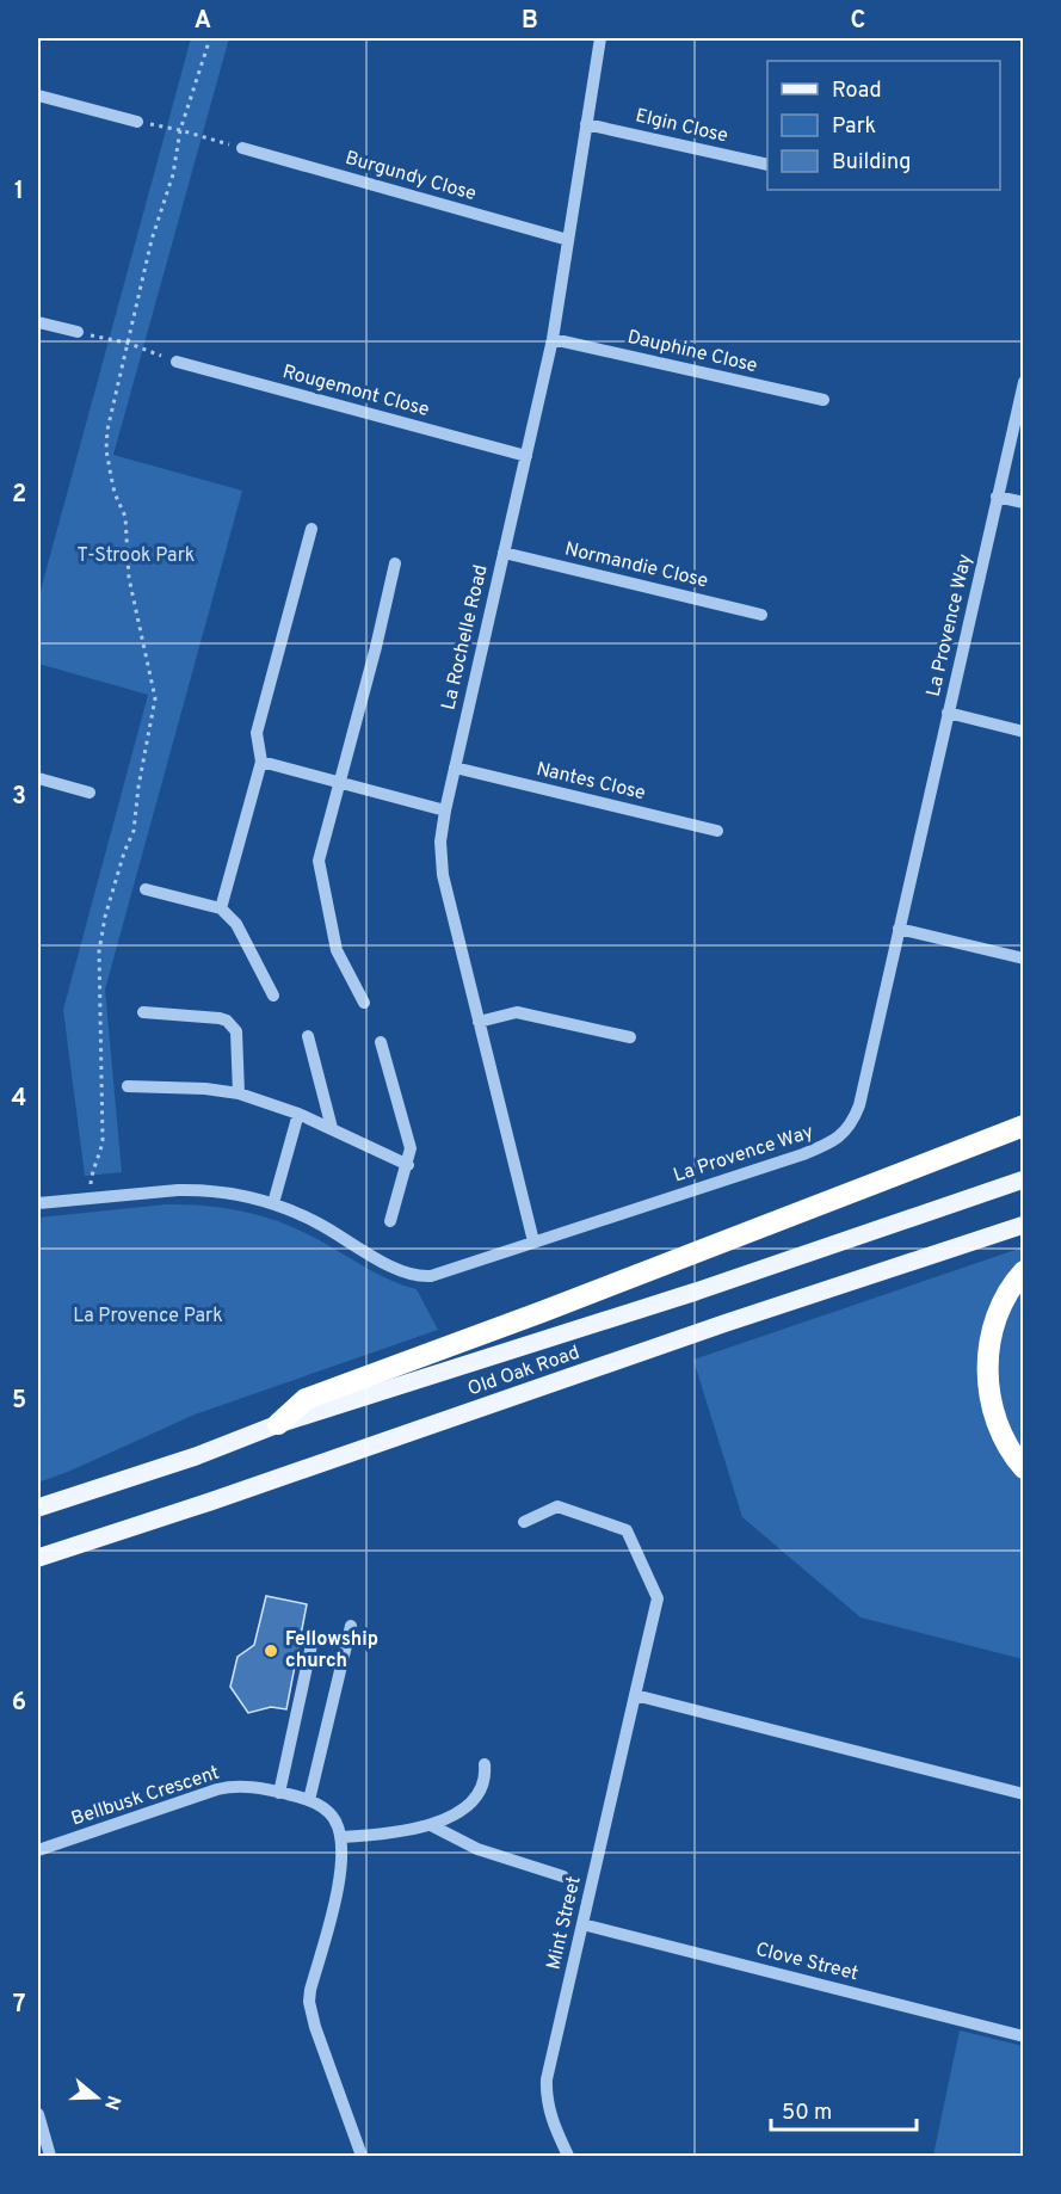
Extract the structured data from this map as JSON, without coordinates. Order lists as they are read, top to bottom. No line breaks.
{"streets":{"main road":["Old Oak Road"],"street":["Elgin Close","Burgundy Close","Dauphine Close","Rougemont Close","Normandie Close","La Provence Way","La Rochelle Road","Nantes Close","Bellbusk Crescent","Mint Street","Clove Street"]},"crossings":[["Elgin Close","La Rochelle Road"],["Burgundy Close","La Rochelle Road"],["Dauphine Close","La Rochelle Road"],["Rougemont Close","La Rochelle Road"],["Normandie Close","La Rochelle Road"],["La Provence Way","La Rochelle Road"],["La Rochelle Road","Nantes Close"],["Mint Street","Clove Street"]],"parks":["T-Strook Park","La Provence Park"],"places":["Fellowship church"],"legend":["Road","Park","Building"],"scale_bar":"50 m","north":"right","grid":{"columns":["A","B","C"],"rows":["1","2","3","4","5","6","7"]}}
